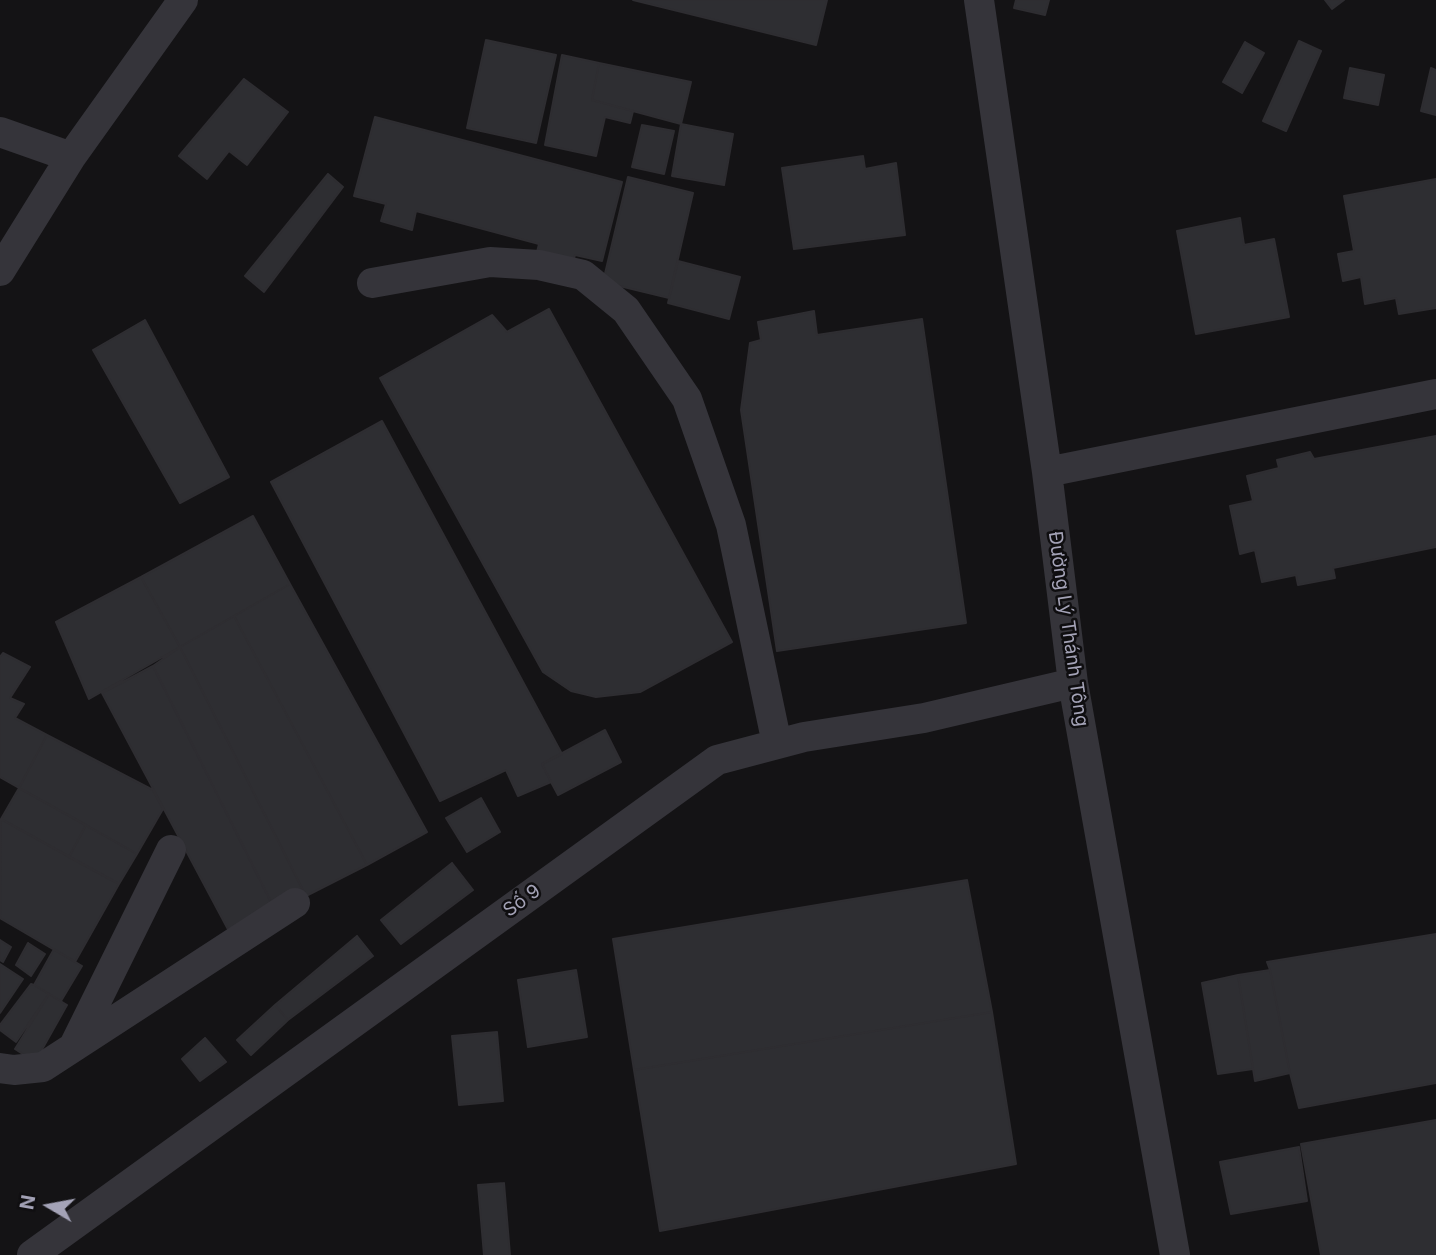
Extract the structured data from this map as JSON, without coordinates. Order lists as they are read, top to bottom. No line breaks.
{"streets":{"street":["Đường Lý Thánh Tông","Số 9"]},"crossings":[["Đường Lý Thánh Tông","Số 9"]],"north":"left"}
